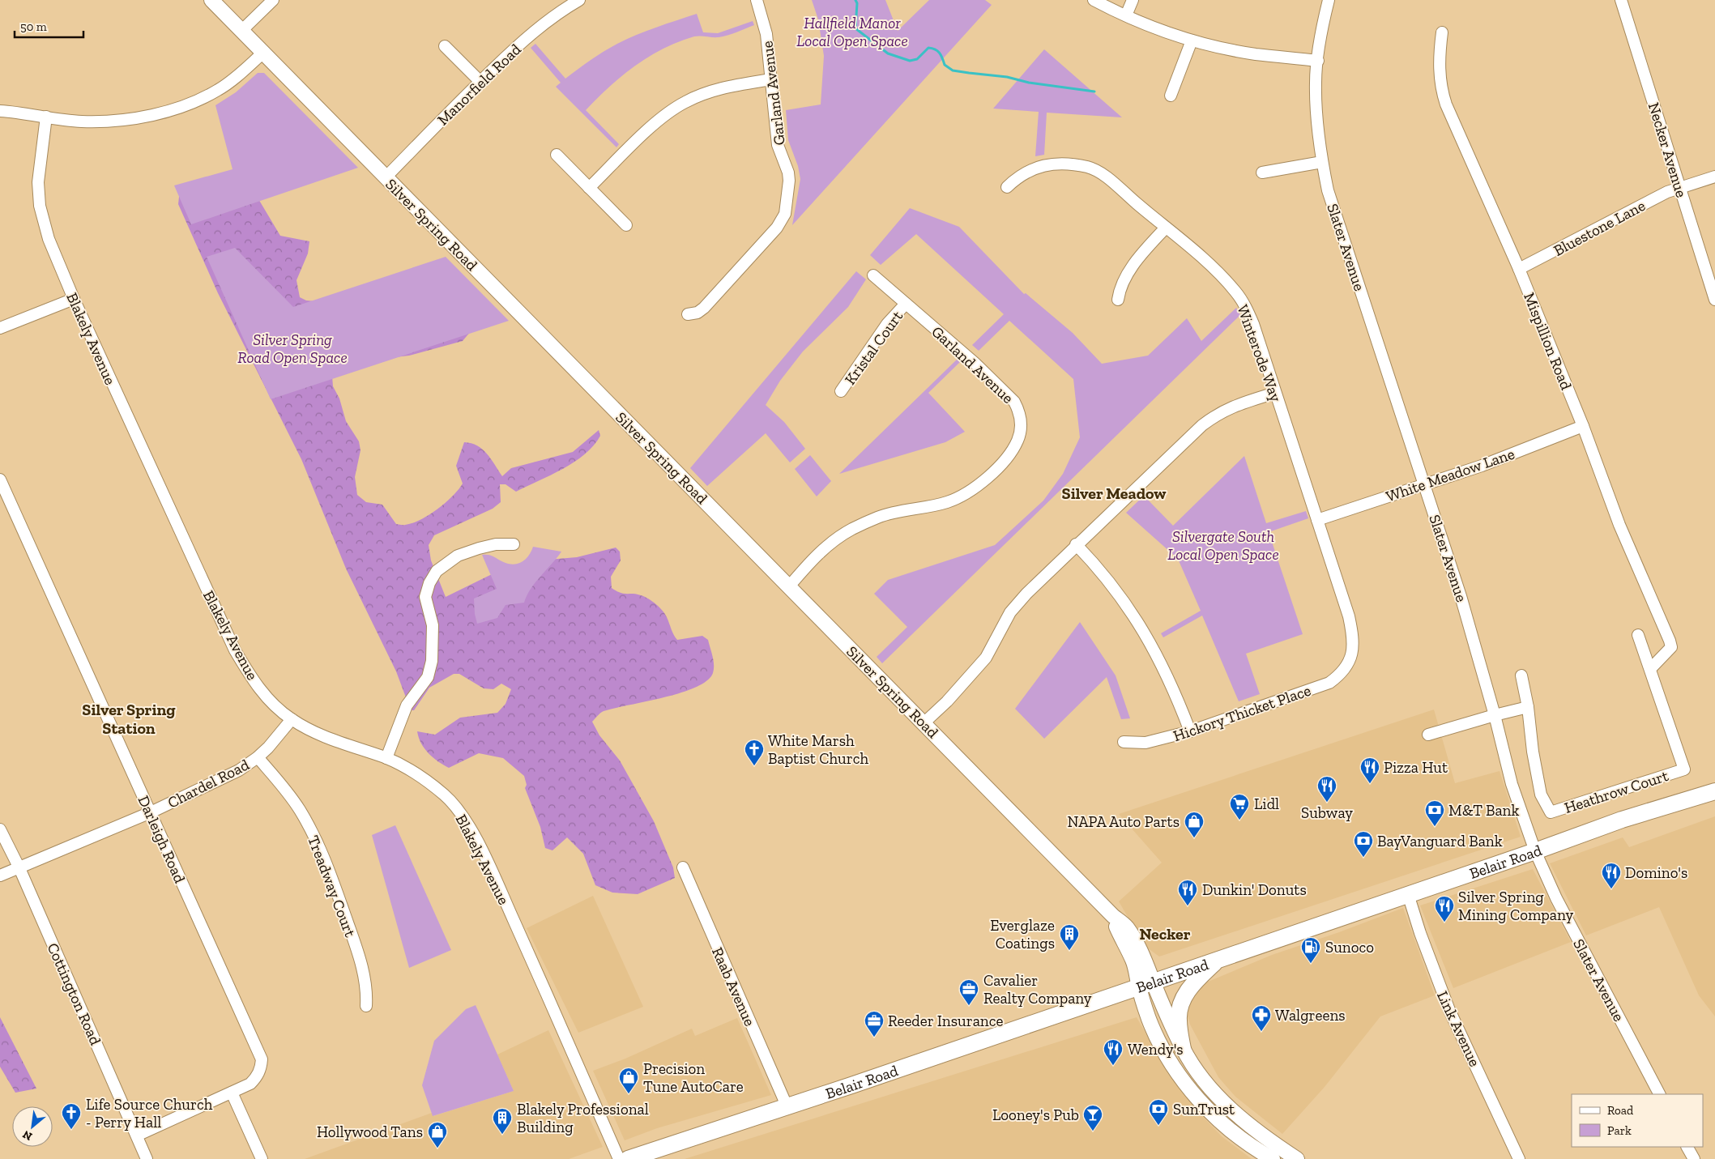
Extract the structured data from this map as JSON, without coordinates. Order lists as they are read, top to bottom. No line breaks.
{"streets":{"highway":["Belair Road"],"main road":["Silver Spring Road"],"street":["Manorfield Road","Garland Avenue","Necker Avenue","Bluestone Lane","Slater Avenue","Blakely Avenue","Mispillion Road","Kristal Court","Winterode Way","White Meadow Lane","Hickory Thicket Place","Chardel Road","Heathrow Court","Darleigh Road","Treadway Court","Raab Avenue","Cottington Road","Link Avenue"]},"crossings":[["Manorfield Road","Silver Spring Road"],["Garland Avenue","Silver Spring Road"],["Garland Avenue","Kristal Court"],["Necker Avenue","Bluestone Lane"],["Silver Spring Road","Belair Road"],["Bluestone Lane","Mispillion Road"],["Slater Avenue","White Meadow Lane"],["Slater Avenue","Belair Road"],["Blakely Avenue","Chardel Road"],["Mispillion Road","White Meadow Lane"],["Mispillion Road","Heathrow Court"],["Winterode Way","White Meadow Lane"],["Winterode Way","Hickory Thicket Place"],["Chardel Road","Darleigh Road"],["Chardel Road","Treadway Court"],["Chardel Road","Cottington Road"],["Darleigh Road","Cottington Road"],["Belair Road","Raab Avenue"],["Belair Road","Link Avenue"]],"districts":["Silver Meadow","Silver Spring Station","Necker"],"parks":["Hallfield Manor Local Open Space","Silver Spring Road Open Space","Silvergate South Local Open Space"],"places":{"church":["White Marsh Baptist Church","Life Source Church - Perry Hall"],"restaurant":["Pizza Hut","Subway","Domino's","Dunkin' Donuts","Silver Spring Mining Company","Wendy's"],"supermarket":["Lidl"],"bank":["M&T Bank","BayVanguard Bank","SunTrust"],"shop":["NAPA Auto Parts","Precision Tune AutoCare","Hollywood Tans"],"building":["Everglaze Coatings","Blakely Professional Building"],"fuel station":["Sunoco"],"office":["Cavalier Realty Company","Reeder Insurance"],"pharmacy":["Walgreens"],"bar":["Looney's Pub"]},"legend":["Road","Park"],"scale_bar":"50 m","north":"bottom left"}
